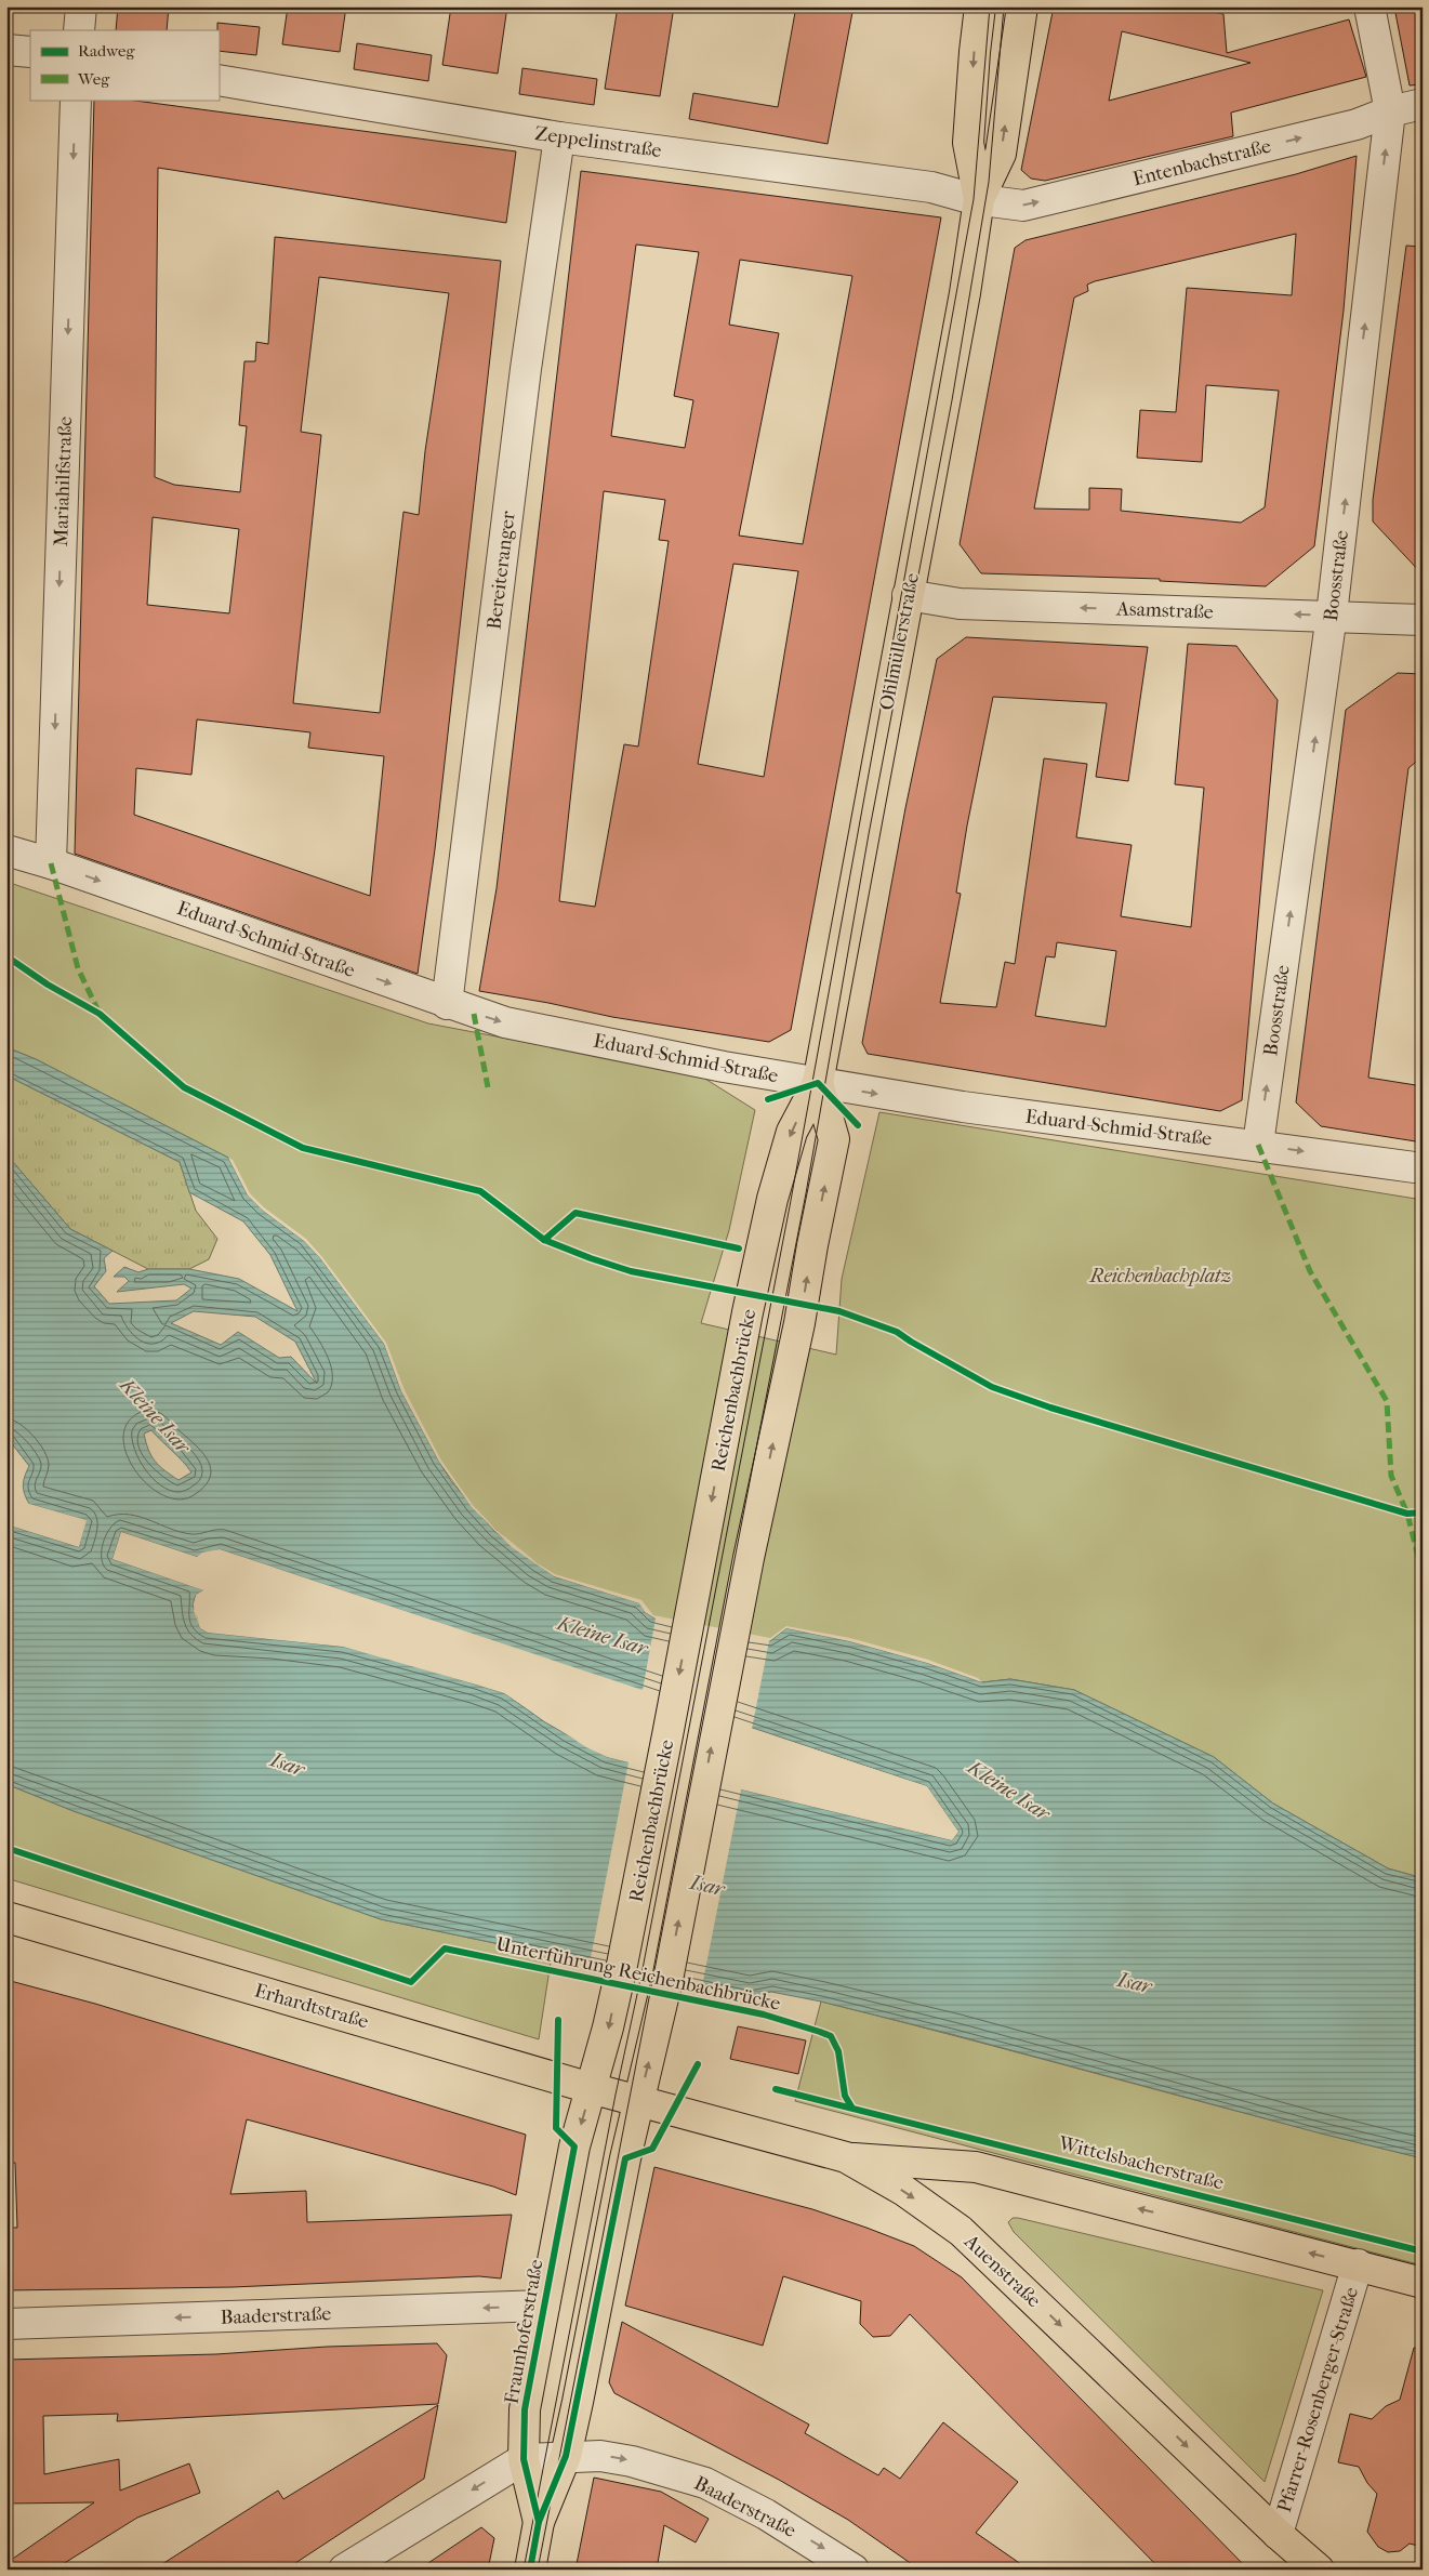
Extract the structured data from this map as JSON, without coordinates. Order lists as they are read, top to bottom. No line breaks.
{"streets":{"main road":["Ohlmüllerstraße","Reichenbachbrücke","Erhardtstraße","Auenstraße","Fraunhoferstraße"],"street":["Zeppelinstraße","Entenbachstraße","Mariahilfstraße","Bereiteranger","Boosstraße","Asamstraße","Eduard-Schmid-Straße","Baaderstraße","Pfarrer-Rosenberger-Straße"],"cycle path":["Unterführung Reichenbachbrücke","Wittelsbacherstraße"]},"crossings":[["Zeppelinstraße","Entenbachstraße"],["Zeppelinstraße","Bereiteranger"],["Zeppelinstraße","Ohlmüllerstraße"],["Entenbachstraße","Boosstraße"],["Entenbachstraße","Ohlmüllerstraße"],["Mariahilfstraße","Eduard-Schmid-Straße"],["Bereiteranger","Eduard-Schmid-Straße"],["Boosstraße","Asamstraße"],["Boosstraße","Eduard-Schmid-Straße"],["Asamstraße","Ohlmüllerstraße"],["Ohlmüllerstraße","Eduard-Schmid-Straße"],["Ohlmüllerstraße","Reichenbachbrücke"],["Eduard-Schmid-Straße","Reichenbachbrücke"],["Reichenbachbrücke","Erhardtstraße"],["Reichenbachbrücke","Auenstraße"],["Reichenbachbrücke","Fraunhoferstraße"],["Erhardtstraße","Auenstraße"],["Erhardtstraße","Fraunhoferstraße"],["Auenstraße","Fraunhoferstraße"],["Auenstraße","Pfarrer-Rosenberger-Straße"],["Baaderstraße","Fraunhoferstraße"]],"one_way":["Entenbachstraße","Mariahilfstraße","Boosstraße","Asamstraße","Eduard-Schmid-Straße","Auenstraße"],"water":["Kleine Isar","Isar"],"parks":["Reichenbachplatz"],"legend":["Radweg","Weg"]}
